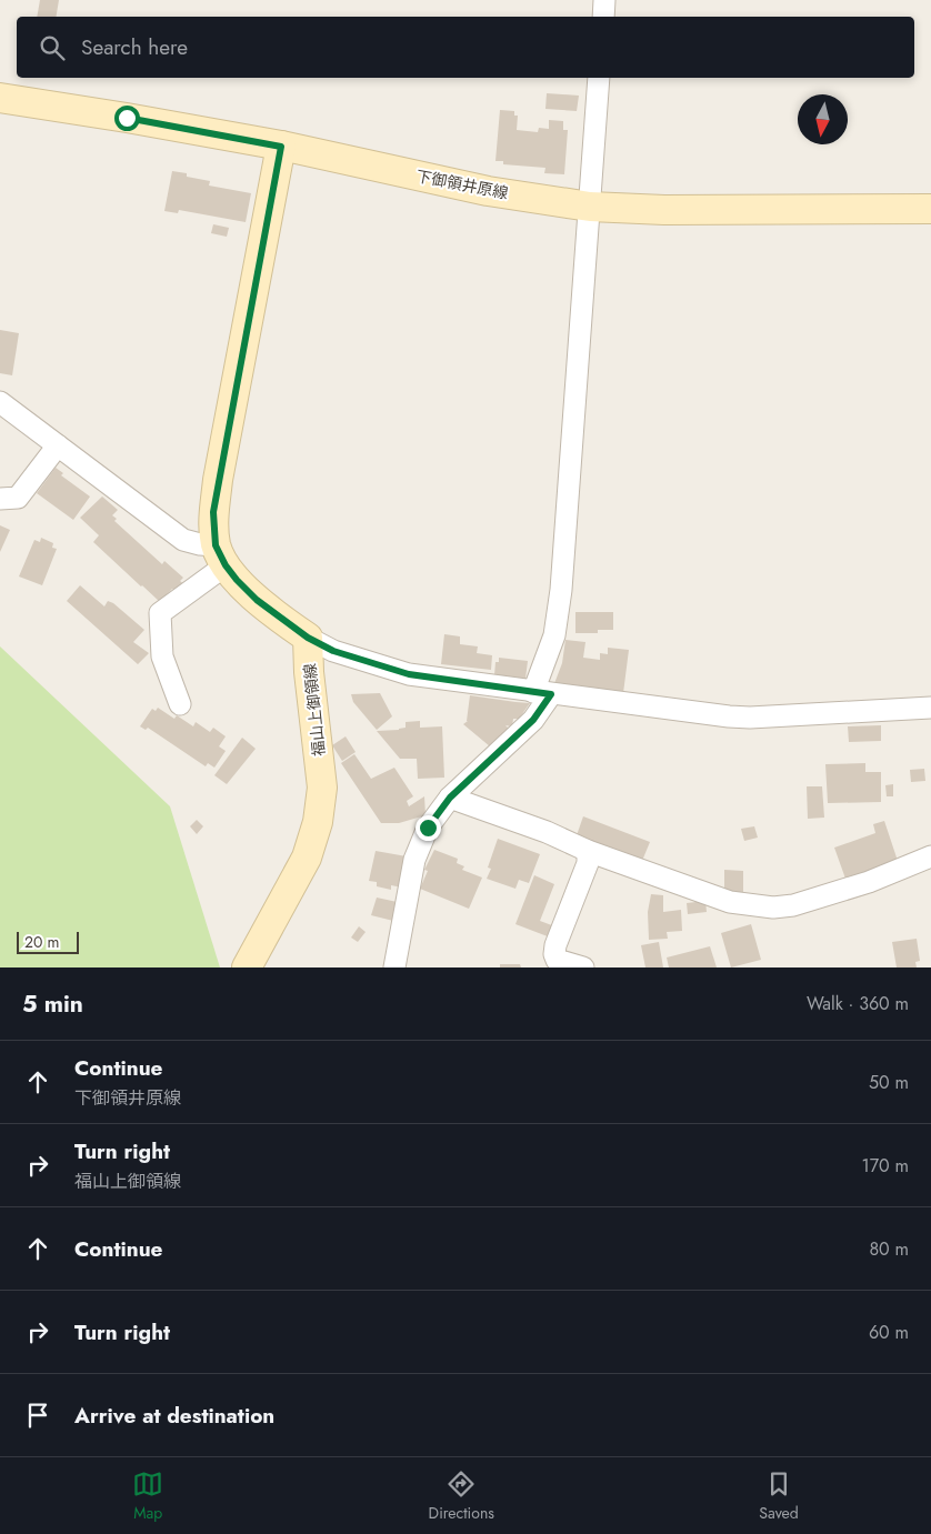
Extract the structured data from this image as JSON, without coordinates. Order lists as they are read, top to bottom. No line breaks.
{"streets":{"main road":["下御領井原線","福山上御領線"]},"scale_bar":"20 m","north":"bottom","page":{"search":"Search here","scale":"20 m","heading":["5 min","Walk · 360 m"],"list":[["Continue","下御領井原線","50 m"],["Turn right","福山上御領線","170 m"],["Continue","80 m"],["Turn right","60 m"],"Arrive at destination"],"nav":["Map","Directions","Saved"]}}
